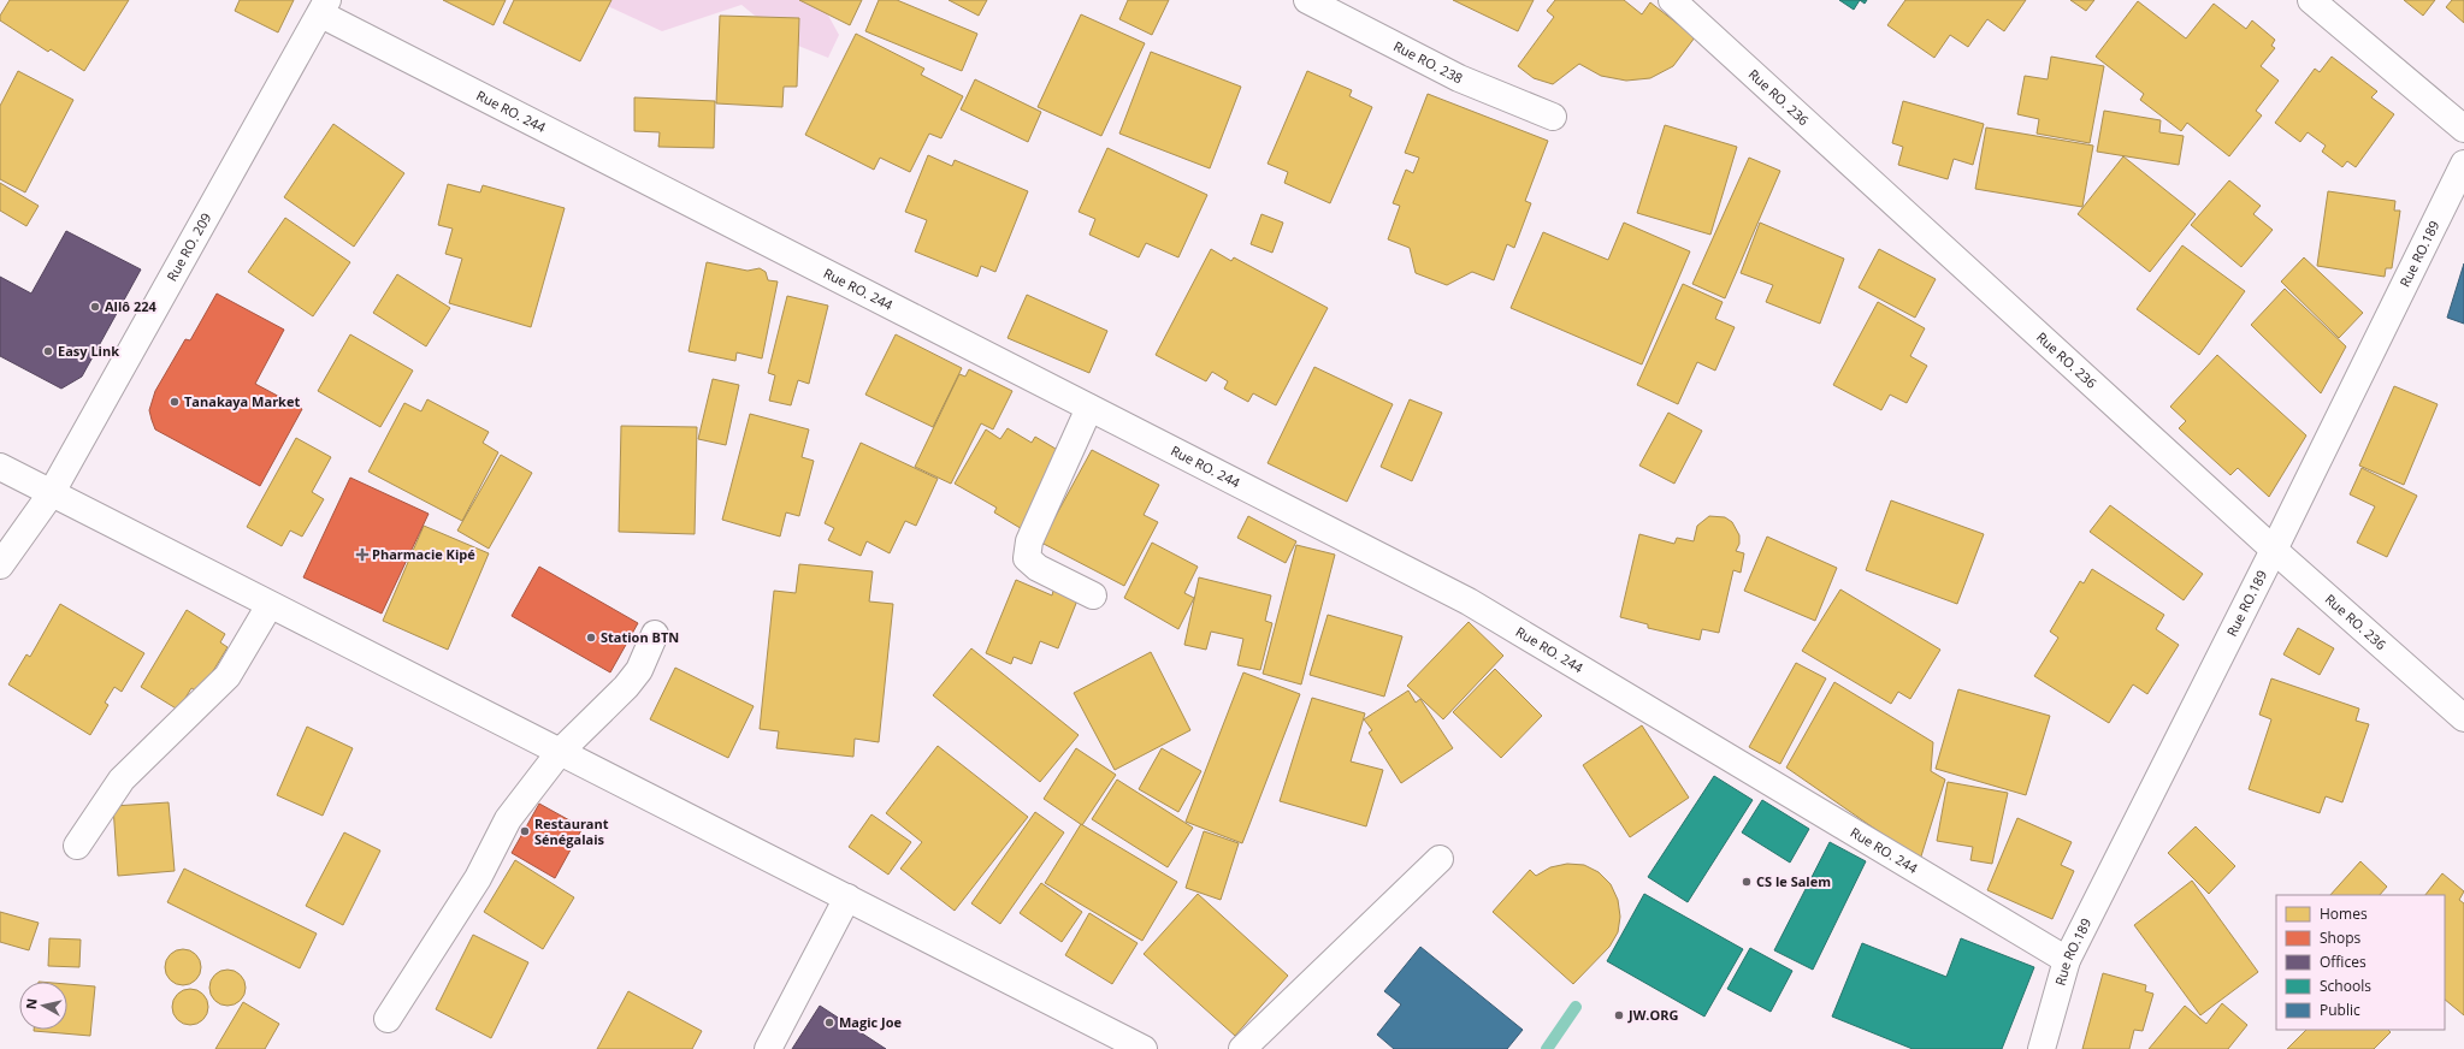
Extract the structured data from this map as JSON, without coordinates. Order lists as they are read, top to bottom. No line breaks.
{"streets":{"street":["Rue RO. 238","Rue RO. 236","Rue RO. 244","Rue RO. 209","Rue RO.189"]},"crossings":[["Rue RO. 236","Rue RO.189"],["Rue RO. 244","Rue RO. 209"],["Rue RO. 244","Rue RO.189"]],"places":{"other":["Allô 224","Easy Link","Tanakaya Market","Station BTN","Restaurant Sénégalais","CS le Salem","JW.ORG","Magic Joe"],"health":["Pharmacie Kipé"]},"legend":["Homes","Shops","Offices","Schools","Public"],"north":"left"}
